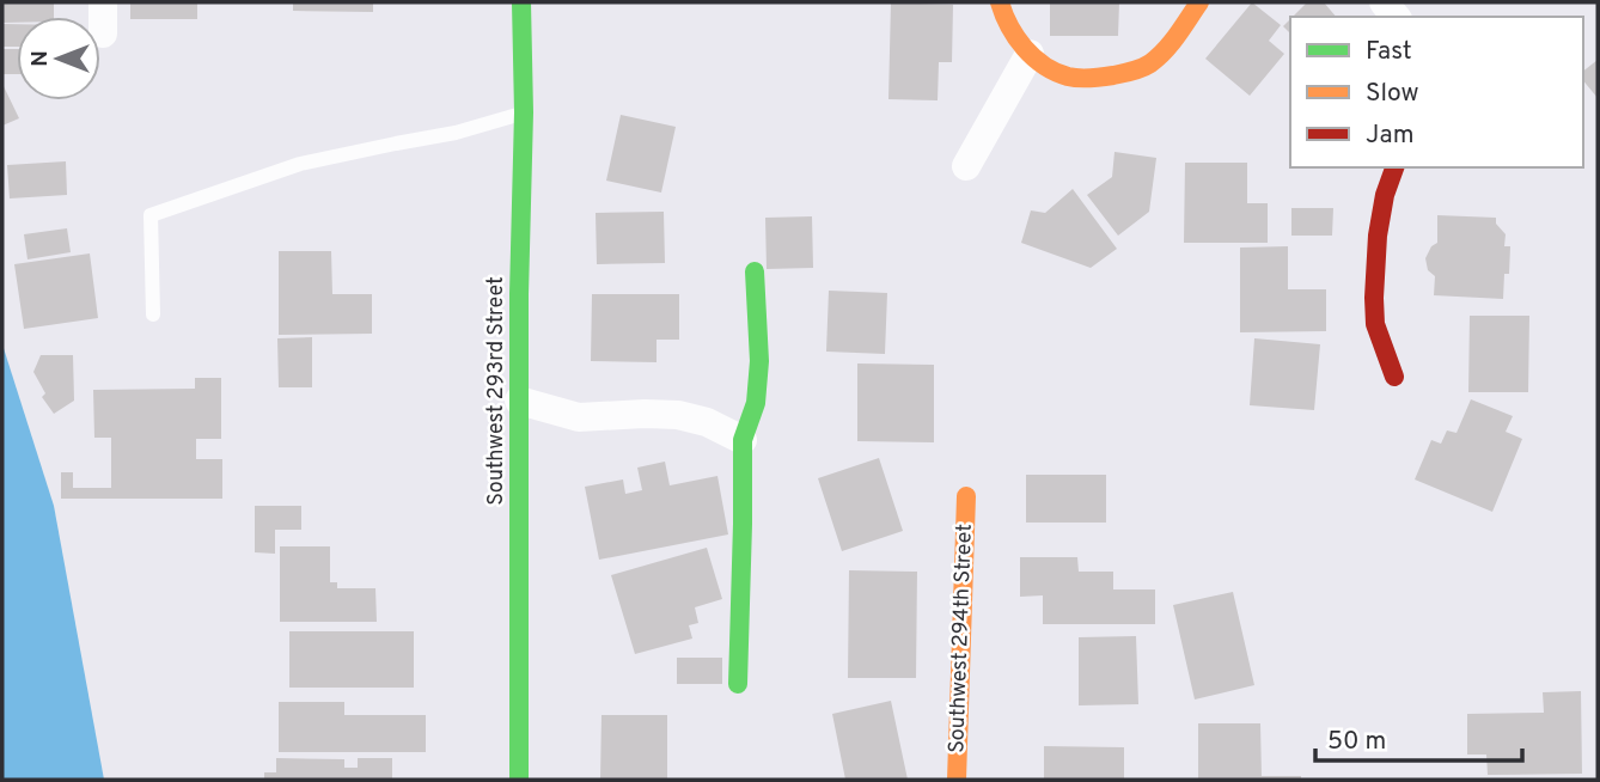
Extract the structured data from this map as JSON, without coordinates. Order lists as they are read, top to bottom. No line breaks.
{"streets":{"street":["Southwest 293rd Street","Southwest 294th Street"]},"legend":["Fast","Slow","Jam"],"scale_bar":"50 m","north":"left"}
